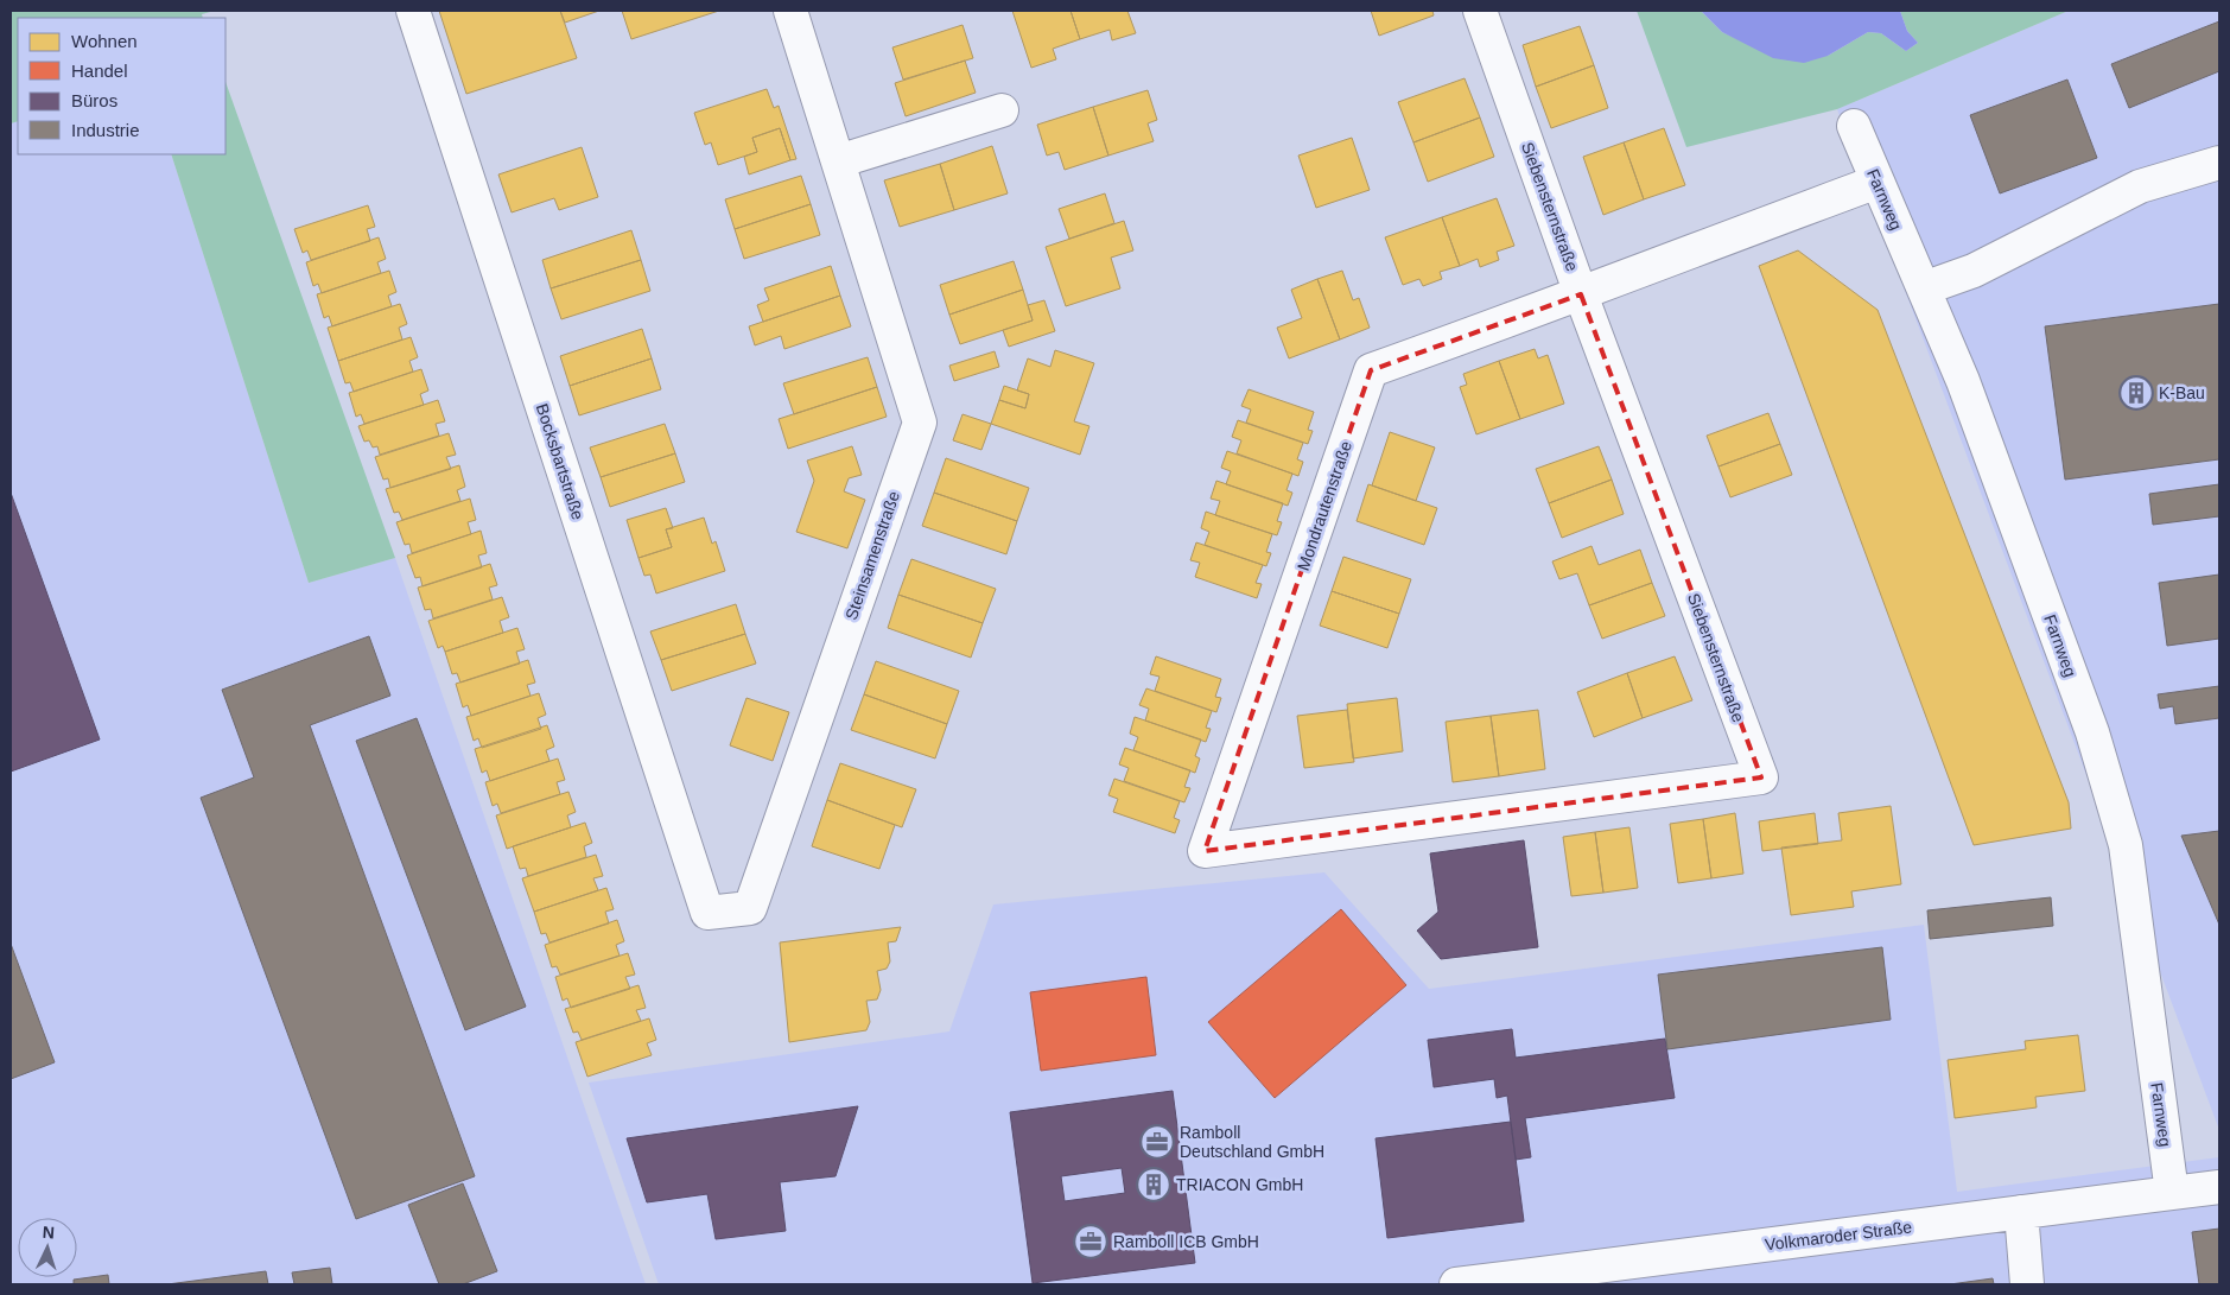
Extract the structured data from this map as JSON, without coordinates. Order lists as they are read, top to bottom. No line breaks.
{"streets":{"street":["Farnweg","Siebensternstraße","Bocksbartstraße","Mondrautenstraße","Steinsamenstraße","Volkmaroder Straße"]},"crossings":[["Farnweg","Volkmaroder Straße"],["Siebensternstraße","Mondrautenstraße"],["Bocksbartstraße","Steinsamenstraße"]],"places":{"building":["K-Bau","TRIACON GmbH"],"office":["Ramboll Deutschland GmbH","Ramboll ICB GmbH"]},"legend":["Wohnen","Handel","Büros","Industrie"],"north":"top"}
